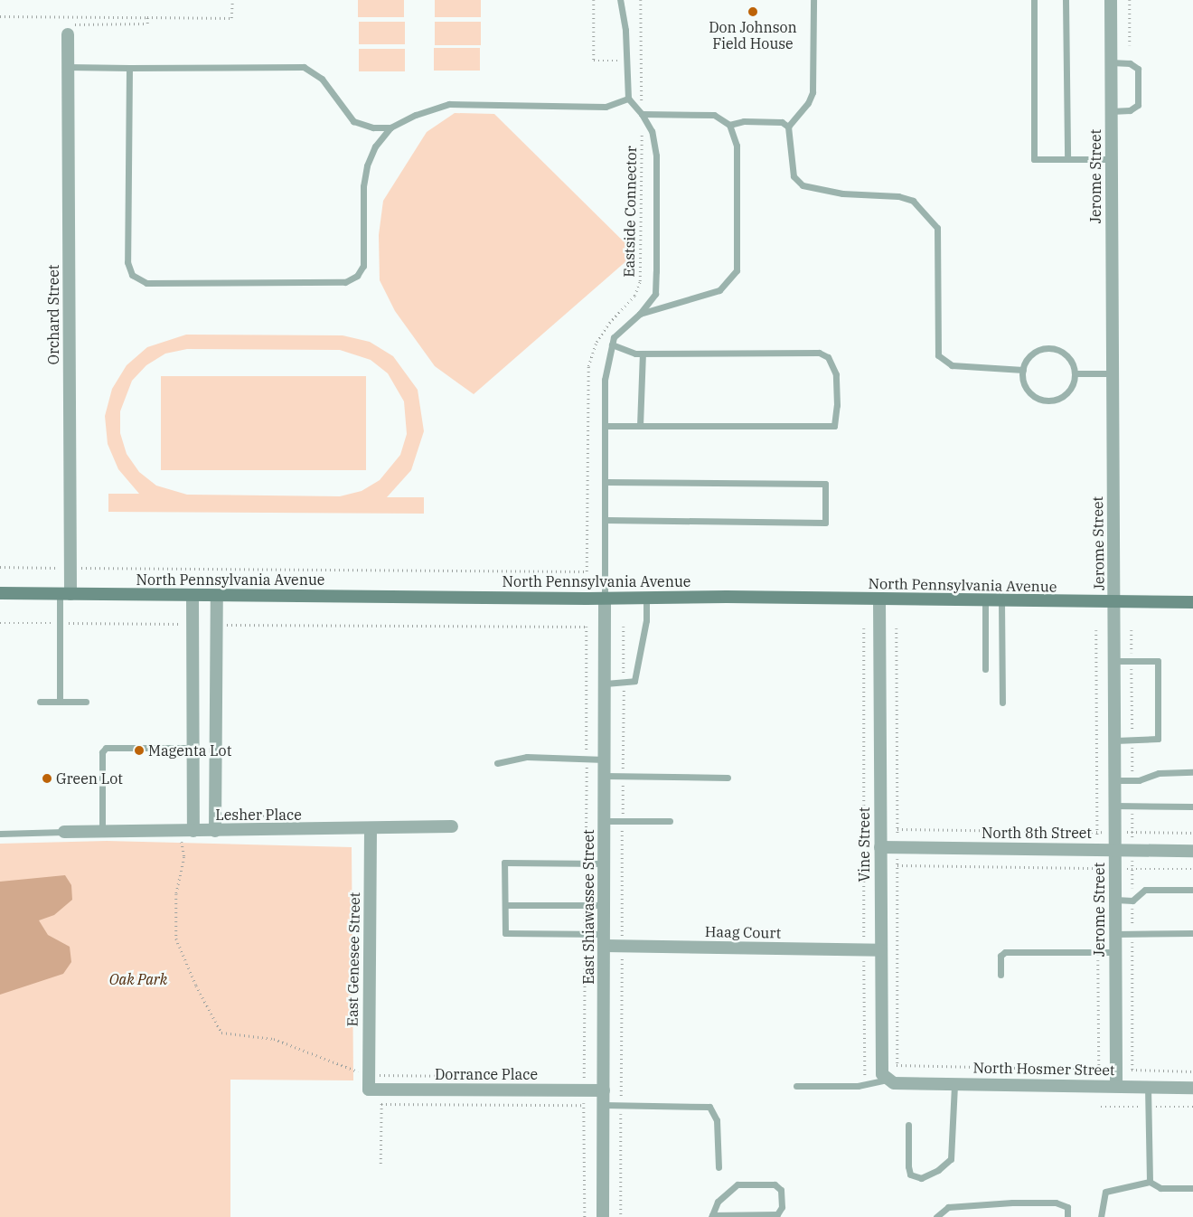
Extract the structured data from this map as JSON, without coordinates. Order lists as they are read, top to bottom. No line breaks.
{"streets":{"main road":["North Pennsylvania Avenue"],"street":["Jerome Street","Orchard Street","Lesher Place","North 8th Street","Vine Street","East Shiawassee Street","Haag Court","East Genesee Street","North Hosmer Street","Dorrance Place"],"path":["Eastside Connector"]},"crossings":[["Jerome Street","North Pennsylvania Avenue"],["Jerome Street","North 8th Street"],["Jerome Street","North Hosmer Street"],["Eastside Connector","Orchard Street"],["Orchard Street","North Pennsylvania Avenue"],["North Pennsylvania Avenue","Vine Street"],["North Pennsylvania Avenue","East Shiawassee Street"],["Lesher Place","East Genesee Street"],["North 8th Street","Vine Street"],["Vine Street","Haag Court"],["Vine Street","North Hosmer Street"],["East Shiawassee Street","Haag Court"],["East Shiawassee Street","Dorrance Place"],["East Genesee Street","Dorrance Place"]],"parks":["Oak Park"],"places":["Don Johnson Field House","Magenta Lot","Green Lot"]}
